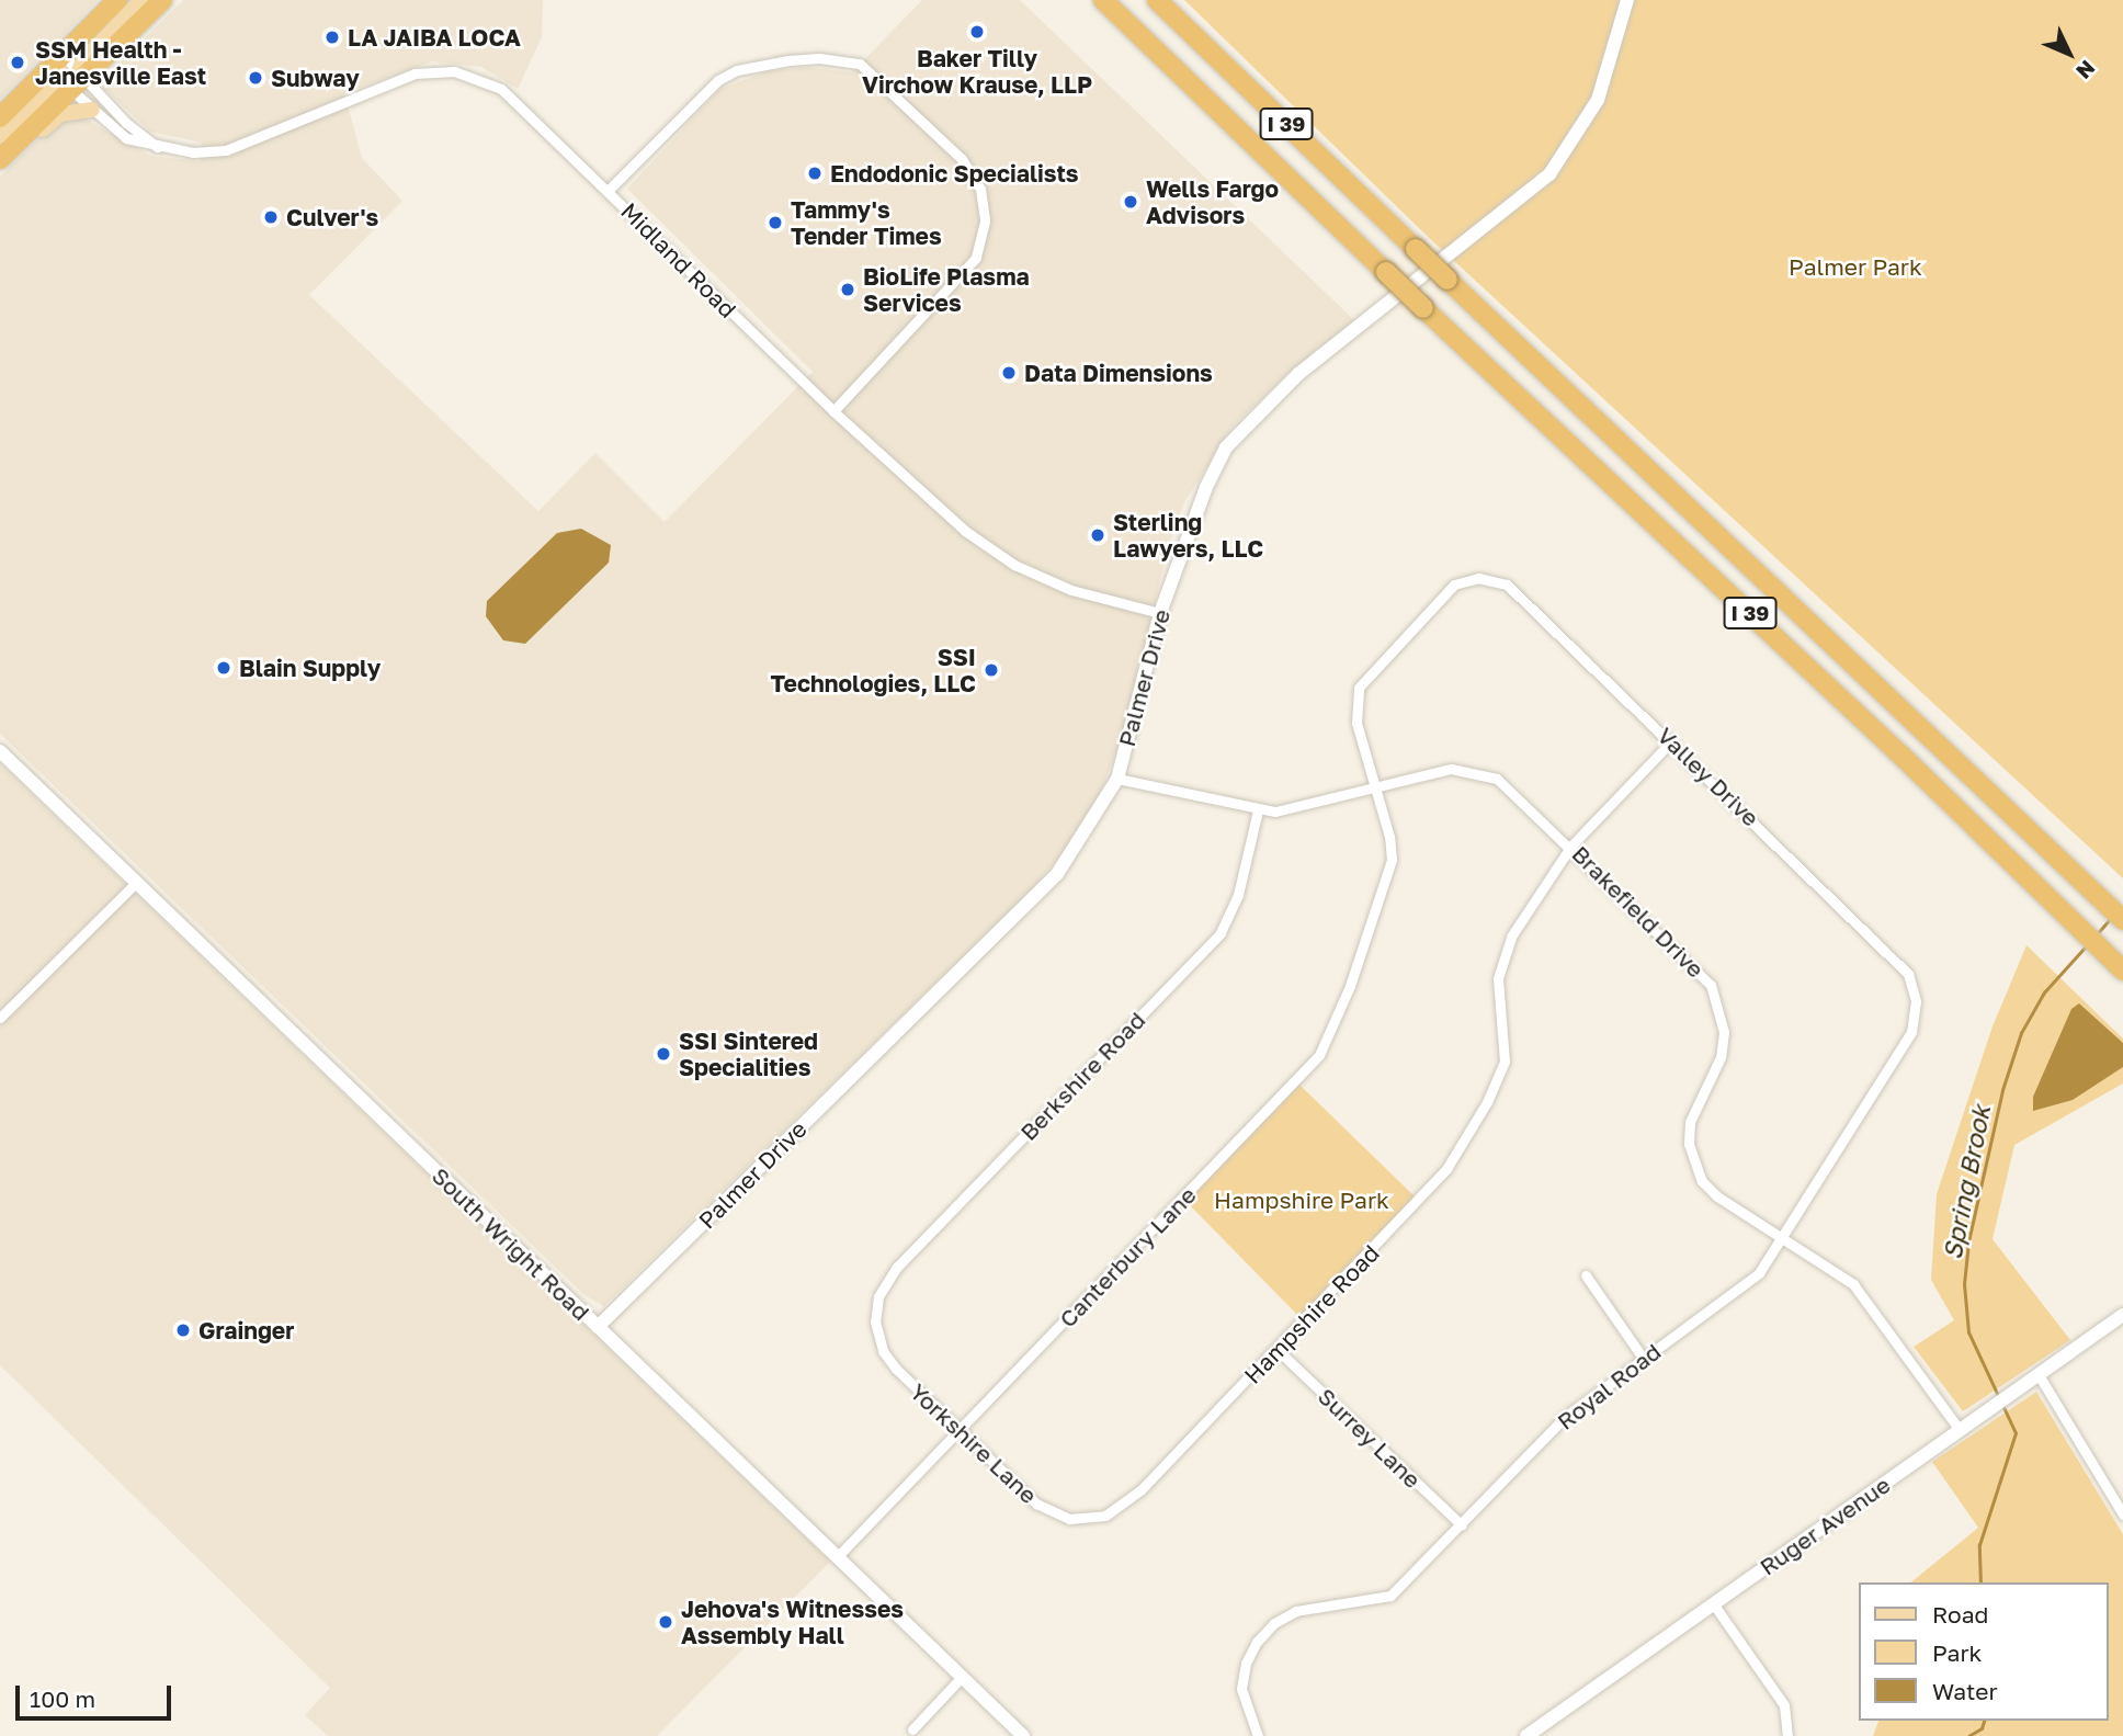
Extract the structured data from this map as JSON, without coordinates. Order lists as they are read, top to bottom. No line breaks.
{"streets":{"highway":["I 39"],"street":["Midland Road","Palmer Drive","Valley Drive","Brakefield Drive","Berkshire Road","South Wright Road","Canterbury Lane","Hampshire Road","Royal Road","Surrey Lane","Yorkshire Lane","Ruger Avenue"]},"crossings":[["Midland Road","Palmer Drive"],["Palmer Drive","Brakefield Drive"],["Palmer Drive","South Wright Road"],["Valley Drive","Canterbury Lane"],["Valley Drive","Hampshire Road"],["Valley Drive","Royal Road"],["Brakefield Drive","Berkshire Road"],["Brakefield Drive","Canterbury Lane"],["Brakefield Drive","Hampshire Road"],["Brakefield Drive","Royal Road"],["Brakefield Drive","Ruger Avenue"],["Berkshire Road","Yorkshire Lane"],["South Wright Road","Canterbury Lane"],["Canterbury Lane","Yorkshire Lane"],["Hampshire Road","Surrey Lane"],["Hampshire Road","Yorkshire Lane"],["Royal Road","Surrey Lane"]],"water":["Spring Brook"],"parks":["Palmer Park","Hampshire Park"],"places":["Baker Tilly Virchow Krause, LLP","LA JAIBA LOCA","SSM Health - Janesville East","Subway","Endodonic Specialists","Wells Fargo Advisors","Culver's","Tammy's Tender Times","BioLife Plasma Services","Data Dimensions","Sterling Lawyers, LLC","Blain Supply","SSI Technologies, LLC","SSI Sintered Specialities","Grainger","Jehova's Witnesses Assembly Hall"],"legend":["Road","Park","Water"],"scale_bar":"100 m","north":"bottom right"}
